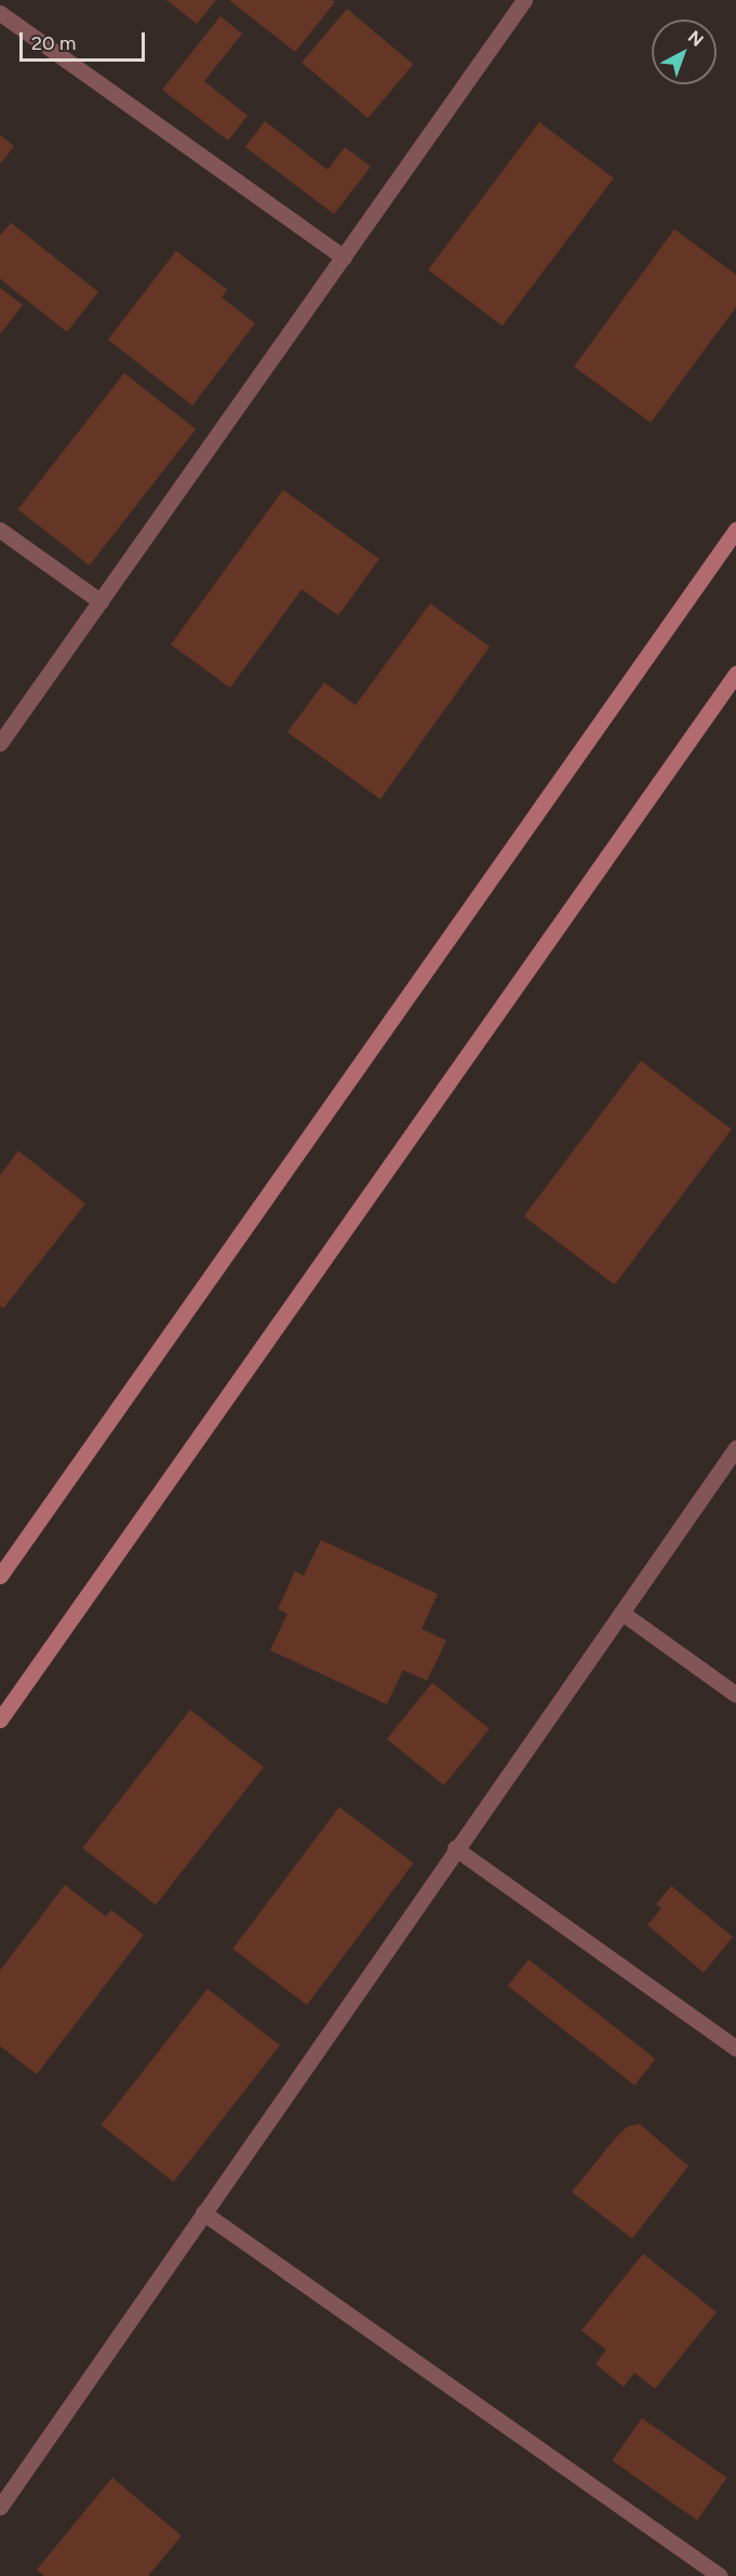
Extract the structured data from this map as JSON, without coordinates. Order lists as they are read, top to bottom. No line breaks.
{"scale_bar":"20 m","north":"top right"}
